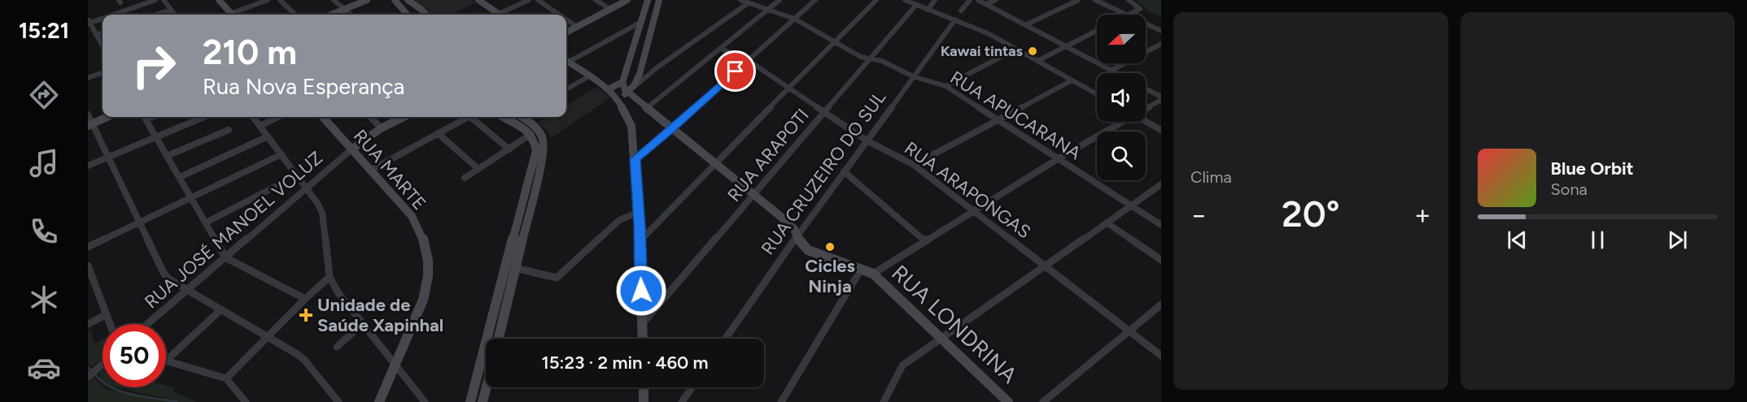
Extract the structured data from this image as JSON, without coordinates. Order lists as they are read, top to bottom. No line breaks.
{"streets":{"street":["RUA APUCARANA","RUA ARAPOTI","RUA MARTE","RUA CRUZEIRO DO SUL","RUA ARAPONGAS","RUA JOSÉ MANOEL VOLUZ","RUA LONDRINA"]},"crossings":[["RUA APUCARANA","RUA ARAPOTI"],["RUA APUCARANA","RUA CRUZEIRO DO SUL"],["RUA ARAPOTI","RUA ARAPONGAS"],["RUA MARTE","RUA JOSÉ MANOEL VOLUZ"],["RUA CRUZEIRO DO SUL","RUA ARAPONGAS"]],"places":{"other":["Kawai tintas","Cicles Ninja"],"health":["Unidade de Saúde Xapinhal"]},"north":"left","page":{"tabs":"15:21","tile":"Clima","turn":["210 m","Rua Nova Esperança"],"song":["Blue Orbit","Sona"],"heat":["−","20°","+"],"limit":"50","trip":"15:23 · 2 min · 460 m"}}
